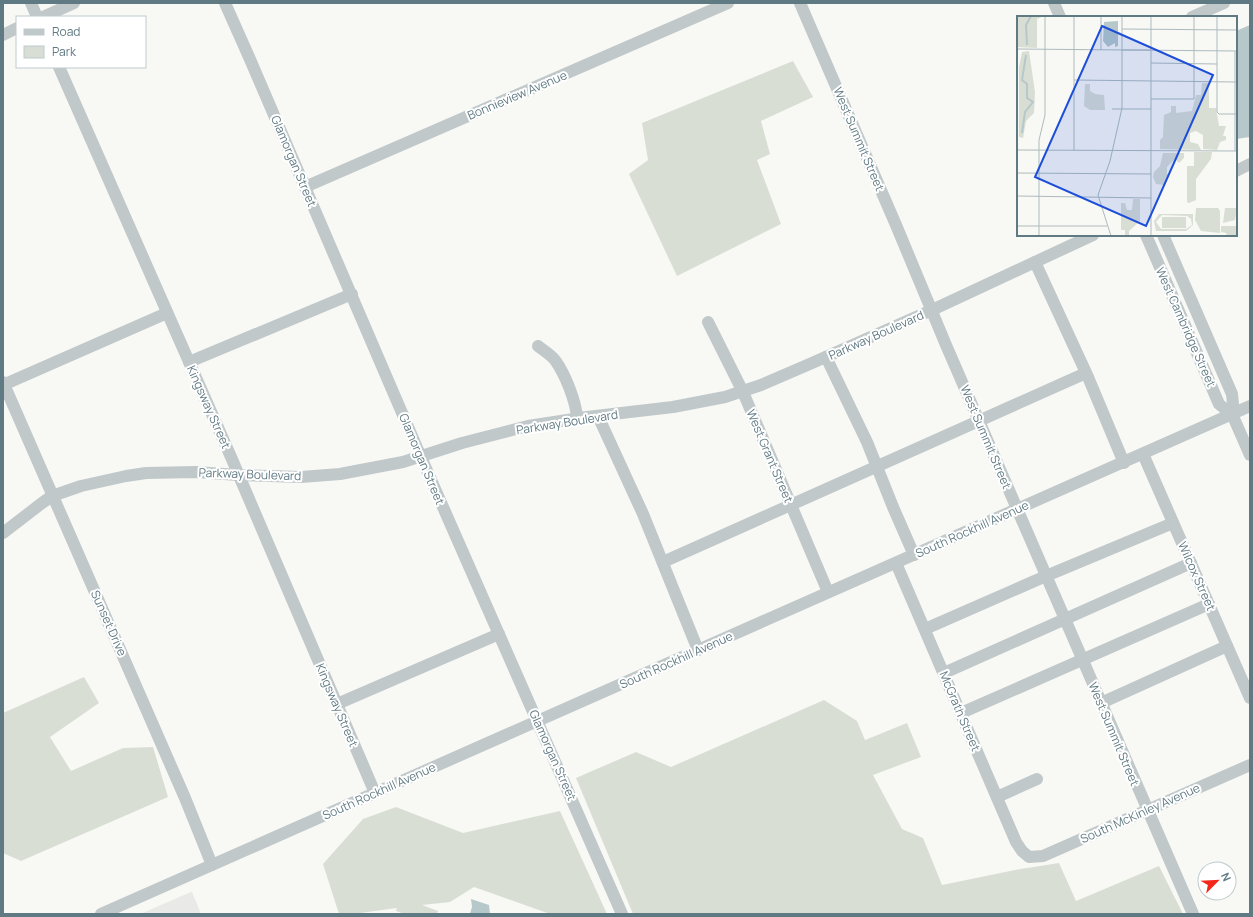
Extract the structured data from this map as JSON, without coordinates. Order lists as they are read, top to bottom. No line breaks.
{"streets":{"street":["Bonnieview Avenue","West Summit Street","Glamorgan Street","West Cambridge Street","Parkway Boulevard","Kingsway Street","West Grant Street","South Rockhill Avenue","Wilcox Street","Sunset Drive","McGrath Street","South McKinley Avenue"]},"crossings":[["Bonnieview Avenue","Glamorgan Street"],["West Summit Street","Parkway Boulevard"],["West Summit Street","South Rockhill Avenue"],["West Summit Street","South McKinley Avenue"],["Glamorgan Street","Parkway Boulevard"],["Glamorgan Street","South Rockhill Avenue"],["West Cambridge Street","South Rockhill Avenue"],["Parkway Boulevard","Kingsway Street"],["Parkway Boulevard","West Grant Street"],["Parkway Boulevard","Sunset Drive"],["Kingsway Street","South Rockhill Avenue"],["West Grant Street","South Rockhill Avenue"],["South Rockhill Avenue","Wilcox Street"],["South Rockhill Avenue","Sunset Drive"],["South Rockhill Avenue","McGrath Street"],["McGrath Street","South McKinley Avenue"]],"legend":["Road","Park"],"north":"top right"}
